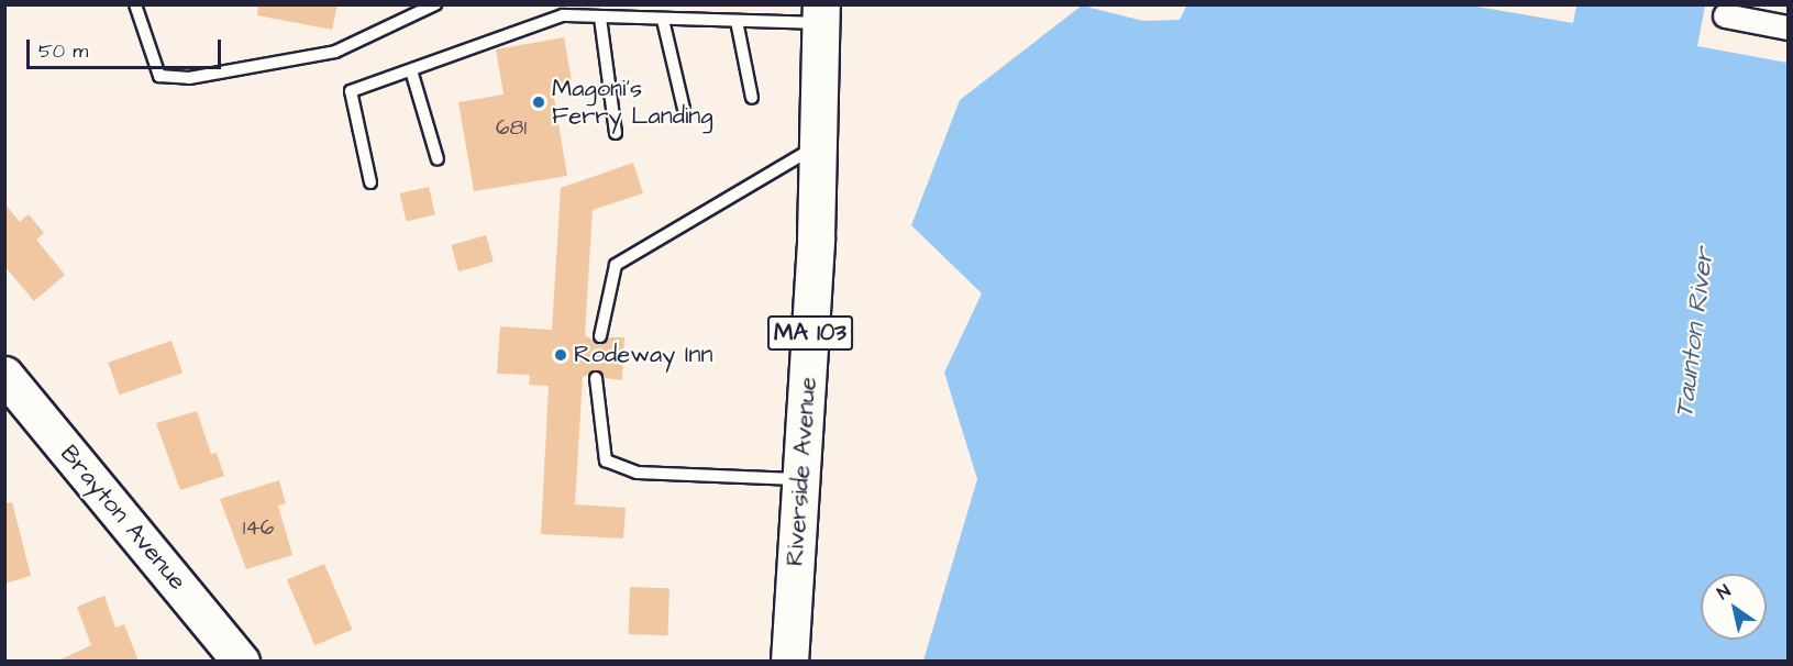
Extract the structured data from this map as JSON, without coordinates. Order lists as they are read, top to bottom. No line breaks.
{"streets":{"main road":["MA 103","Riverside Avenue","Brayton Avenue"]},"water":["Taunton River"],"places":["Magoni's Ferry Landing","Rodeway Inn"],"house_numbers":["681","146"],"scale_bar":"50 m","north":"top left"}
